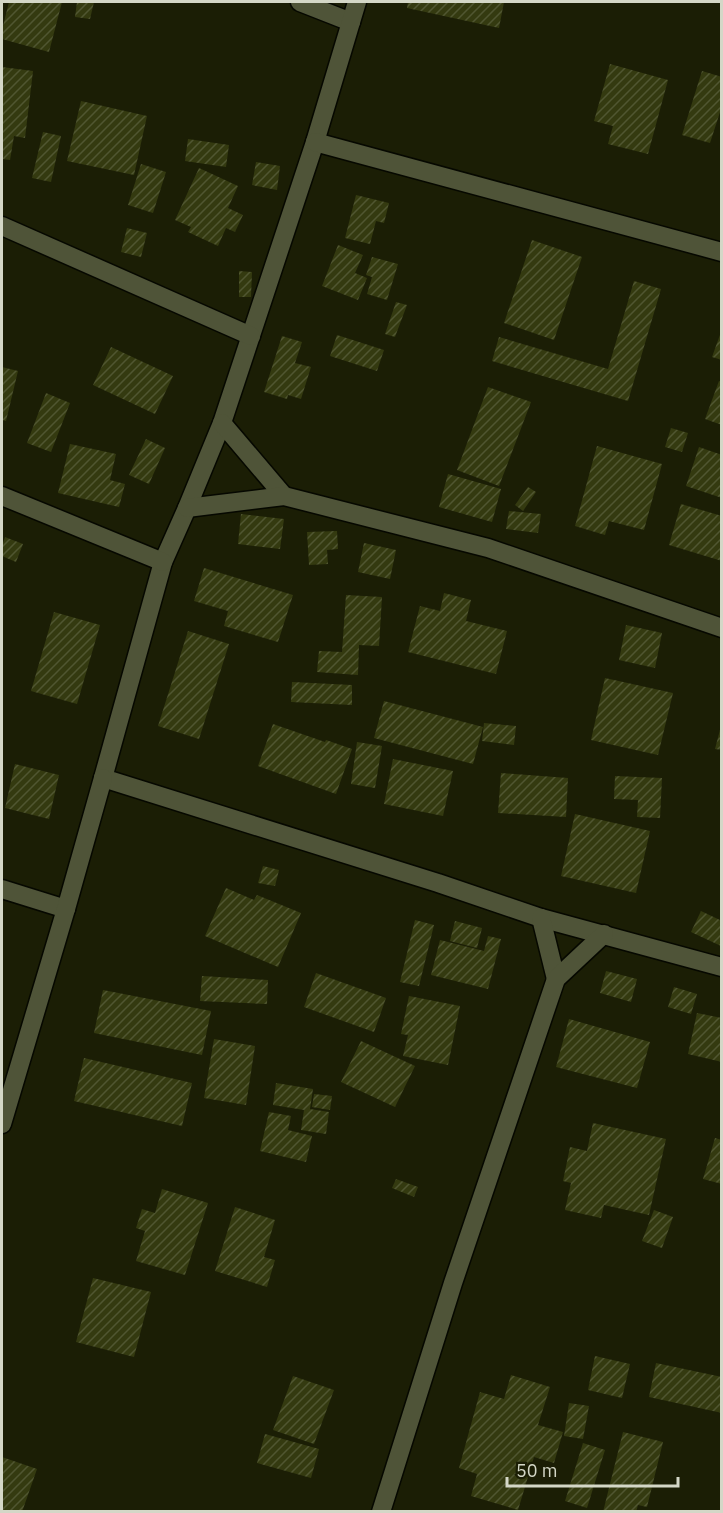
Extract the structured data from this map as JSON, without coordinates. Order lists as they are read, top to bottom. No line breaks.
{"scale_bar":"50 m"}
